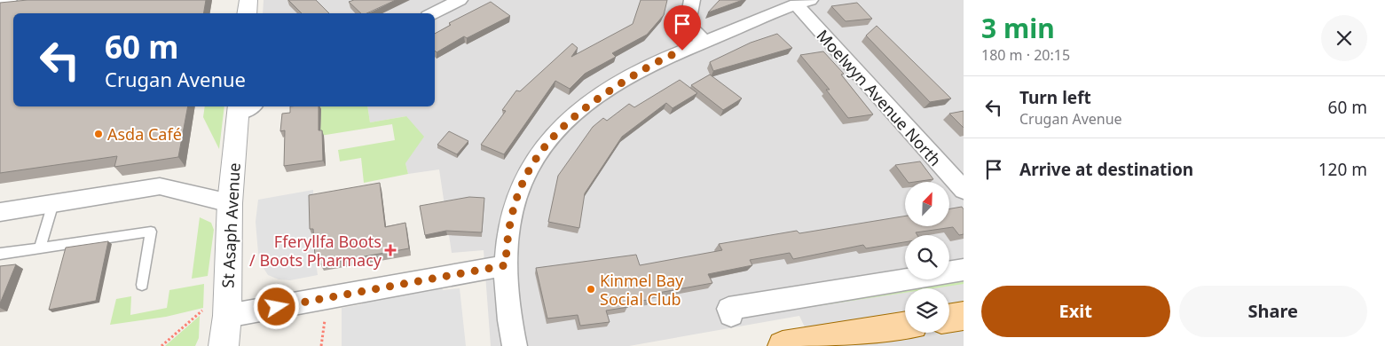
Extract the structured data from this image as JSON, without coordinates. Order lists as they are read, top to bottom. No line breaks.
{"streets":{"street":["Moelwyn Avenue North","St Asaph Avenue"]},"places":{"other":["Asda Café","Kinmel Bay Social Club"],"health":["Fferyllfa Boots / Boots Pharmacy"]},"north":"top right","page":{"heading":["3 min","180 m · 20:15"],"turn":["60 m","Crugan Avenue"],"list":[{"name":"Turn left","note":"Crugan Avenue","value":"60 m"},{"name":"Arrive at destination","value":"120 m"}],"buttons":["Exit","Share"]}}
